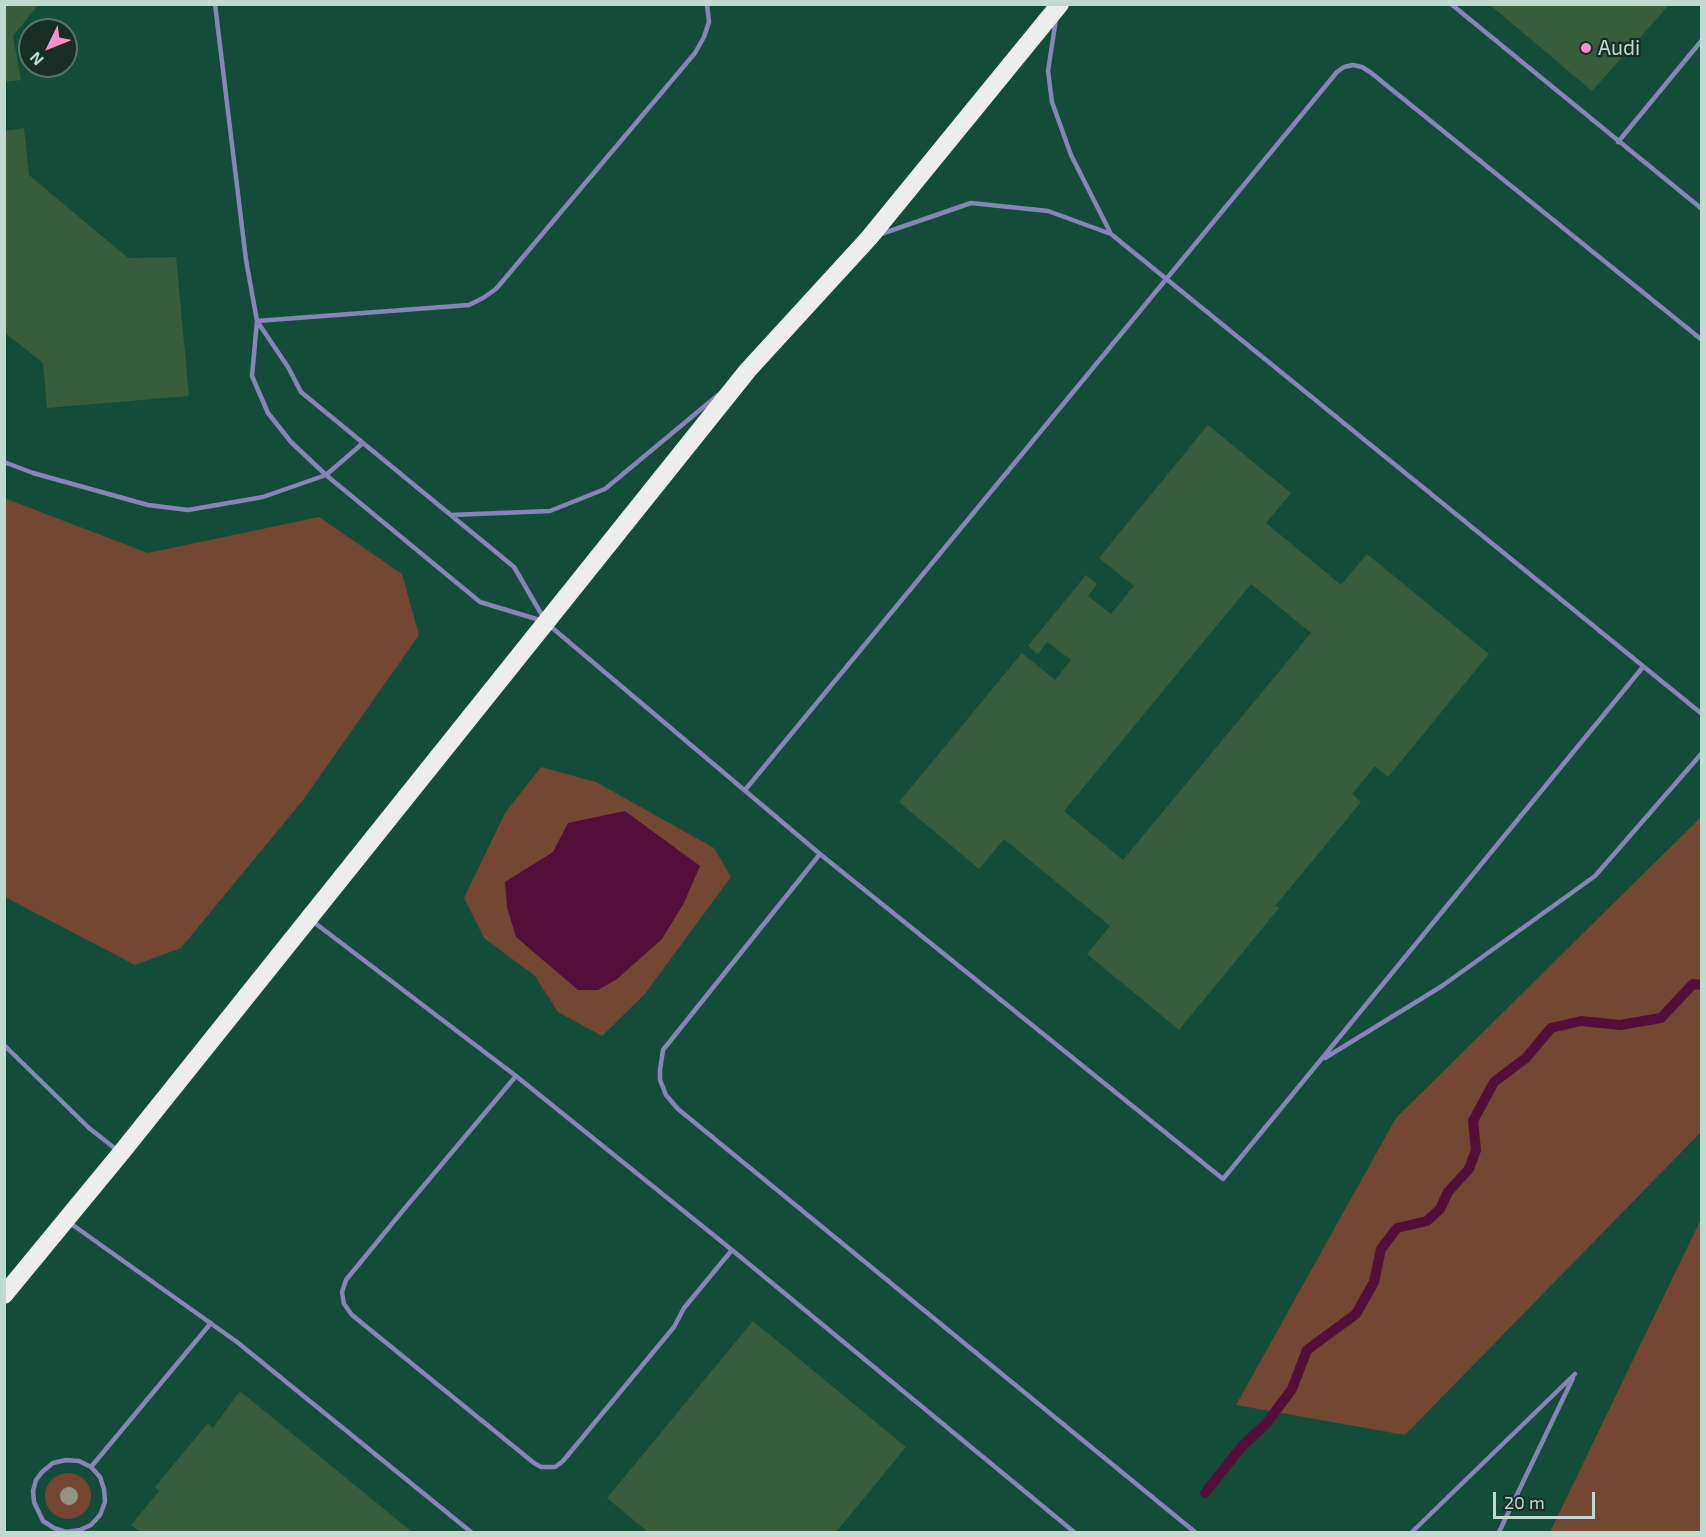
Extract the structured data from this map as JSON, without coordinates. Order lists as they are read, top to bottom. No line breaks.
{"places":["Audi"],"scale_bar":"20 m","north":"bottom left"}
